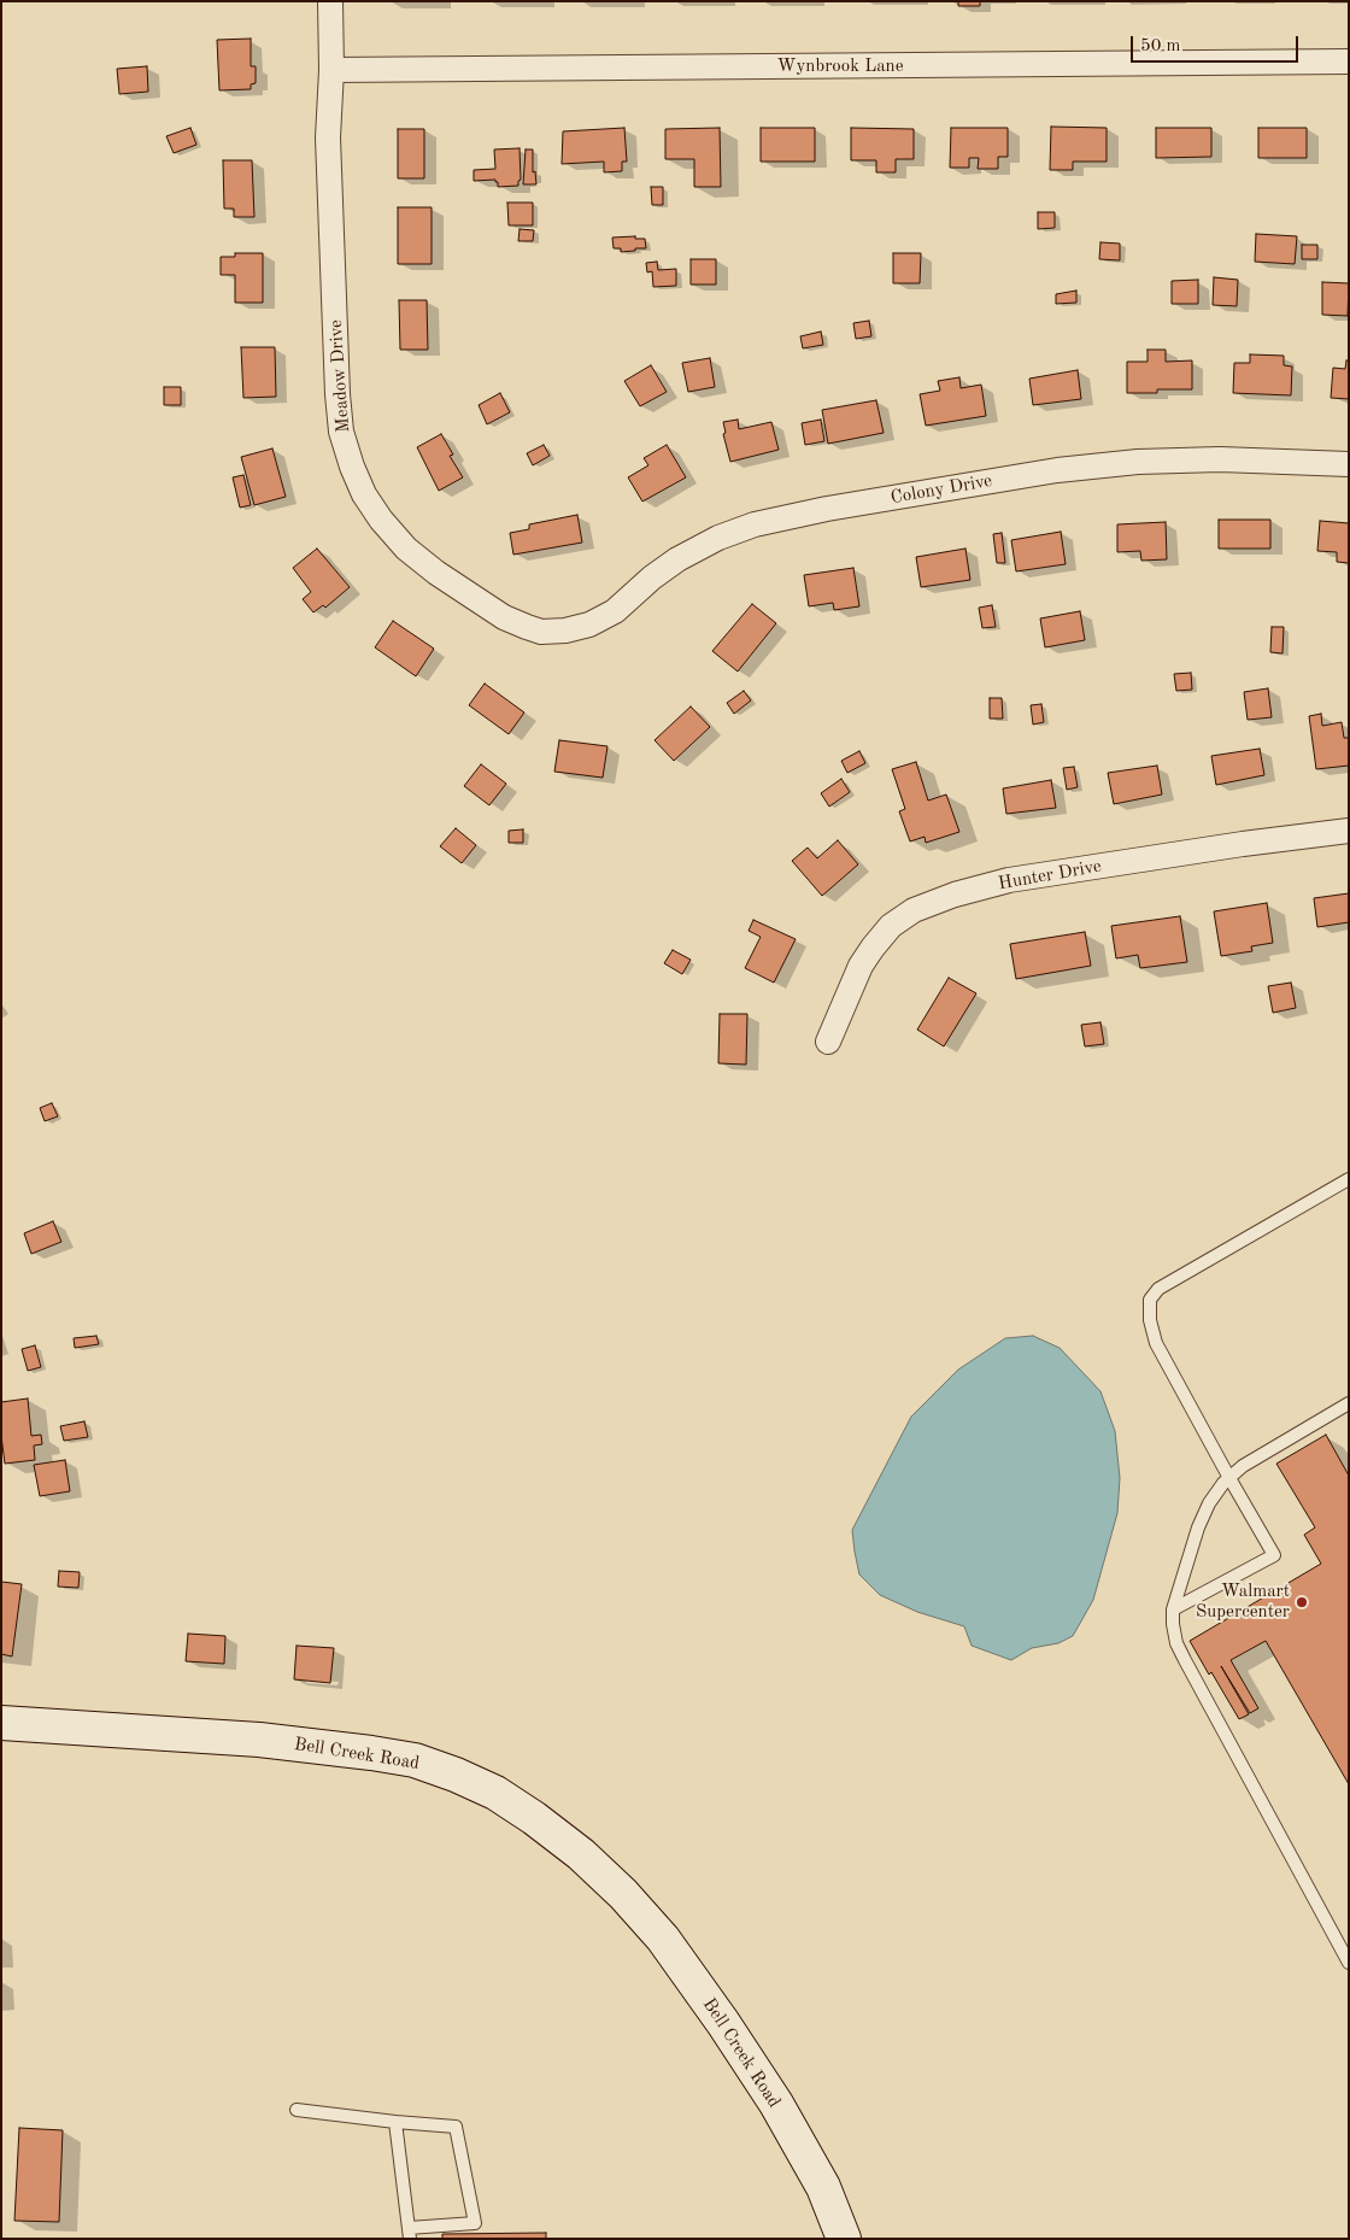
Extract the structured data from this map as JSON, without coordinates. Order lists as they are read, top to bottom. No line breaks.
{"streets":{"street":["Wynbrook Lane","Meadow Drive","Colony Drive","Hunter Drive","Bell Creek Road"]},"crossings":[["Wynbrook Lane","Meadow Drive"],["Meadow Drive","Colony Drive"]],"places":["Walmart Supercenter"],"scale_bar":"50 m"}
